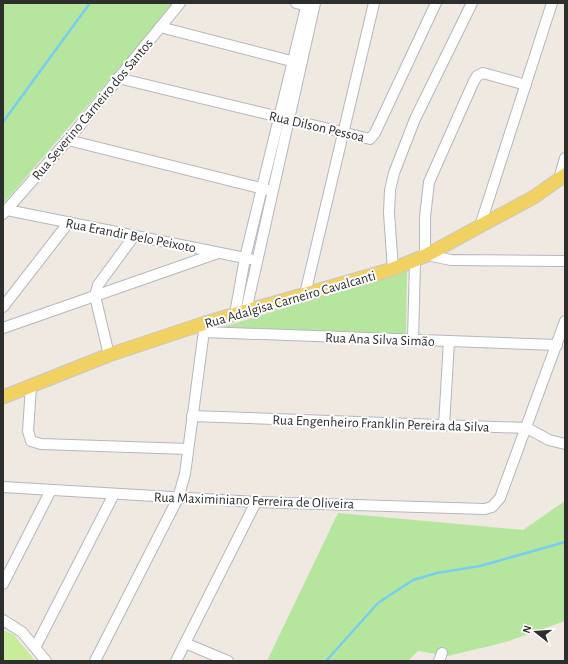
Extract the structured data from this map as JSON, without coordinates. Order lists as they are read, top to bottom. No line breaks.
{"streets":{"main road":["Rua Adalgisa Carneiro Cavalcanti"],"street":["Rua Severino Carneiro dos Santos","Rua Dilson Pessoa","Rua Erandir Belo Peixoto","Rua Ana Silva Simão","Rua Engenheiro Franklin Pereira da Silva","Rua Maximiniano Ferreira de Oliveira"]},"crossings":[["Rua Severino Carneiro dos Santos","Rua Dilson Pessoa"],["Rua Severino Carneiro dos Santos","Rua Erandir Belo Peixoto"],["Rua Adalgisa Carneiro Cavalcanti","Rua Ana Silva Simão"],["Rua Engenheiro Franklin Pereira da Silva","Rua Maximiniano Ferreira de Oliveira"]],"north":"left"}
